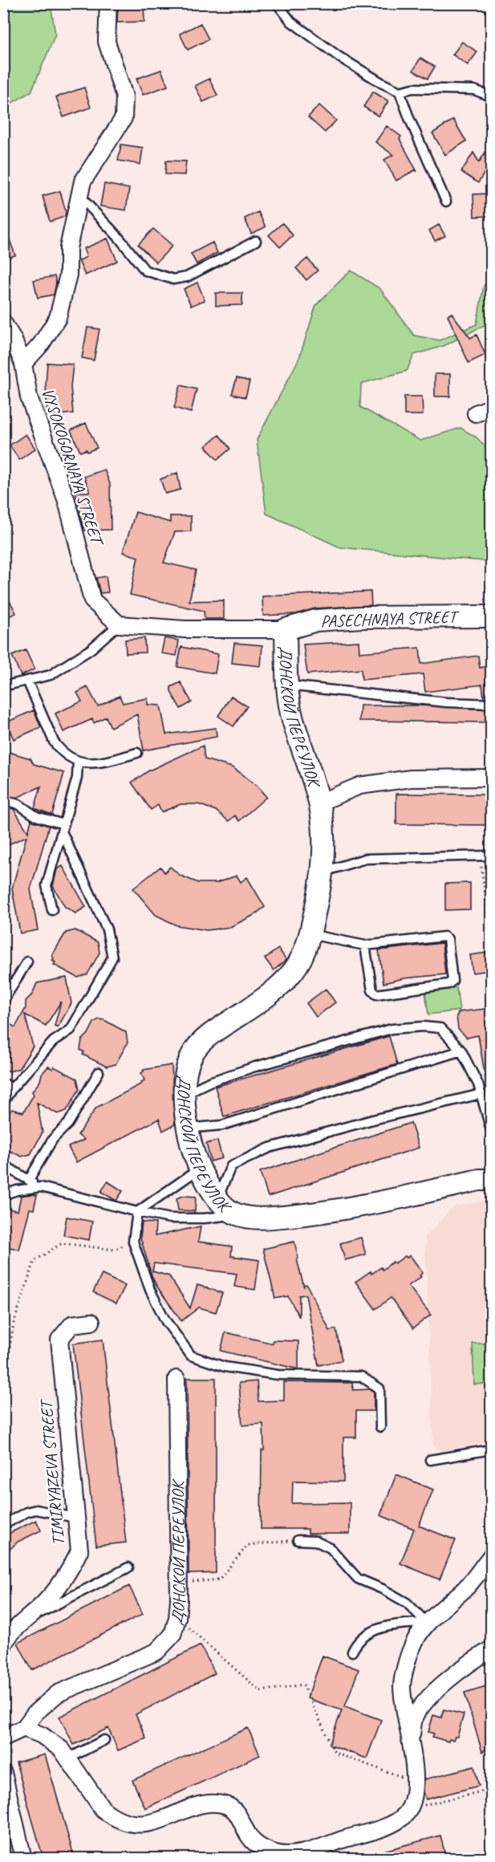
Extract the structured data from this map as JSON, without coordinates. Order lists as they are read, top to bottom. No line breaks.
{"streets":{"street":["VYSOKOGORNAYA STREET","PASECHNAYA STREET","ДОНСКОЙ ПЕРЕУЛОК","TIMIRYAZEVA STREET"]},"crossings":[["PASECHNAYA STREET","ДОНСКОЙ ПЕРЕУЛОК"]]}
